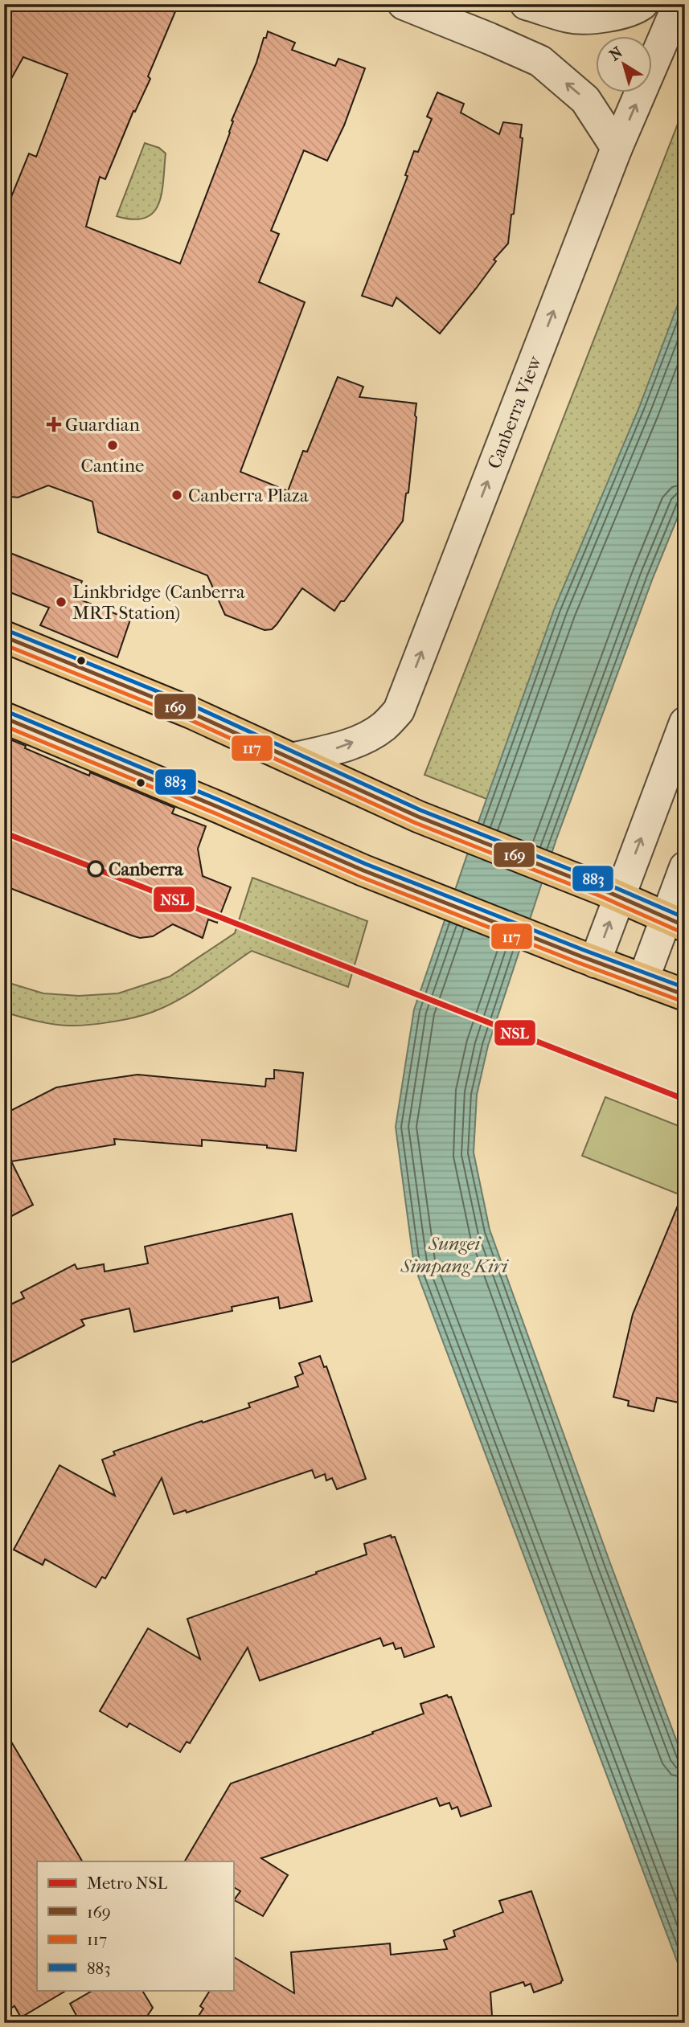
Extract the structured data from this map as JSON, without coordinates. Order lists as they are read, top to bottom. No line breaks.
{"streets":{"street":["Canberra View"]},"one_way":["Canberra View"],"water":["Sungei Simpang Kiri"],"places":{"health":["Guardian"],"other":["Cantine","Canberra Plaza","Linkbridge (Canberra MRT Station)","Canberra"]},"lines":["transit line 883","transit line 169","transit line 117","metro line NSL"],"legend":["Metro NSL","169","117","883"],"north":"top left"}
